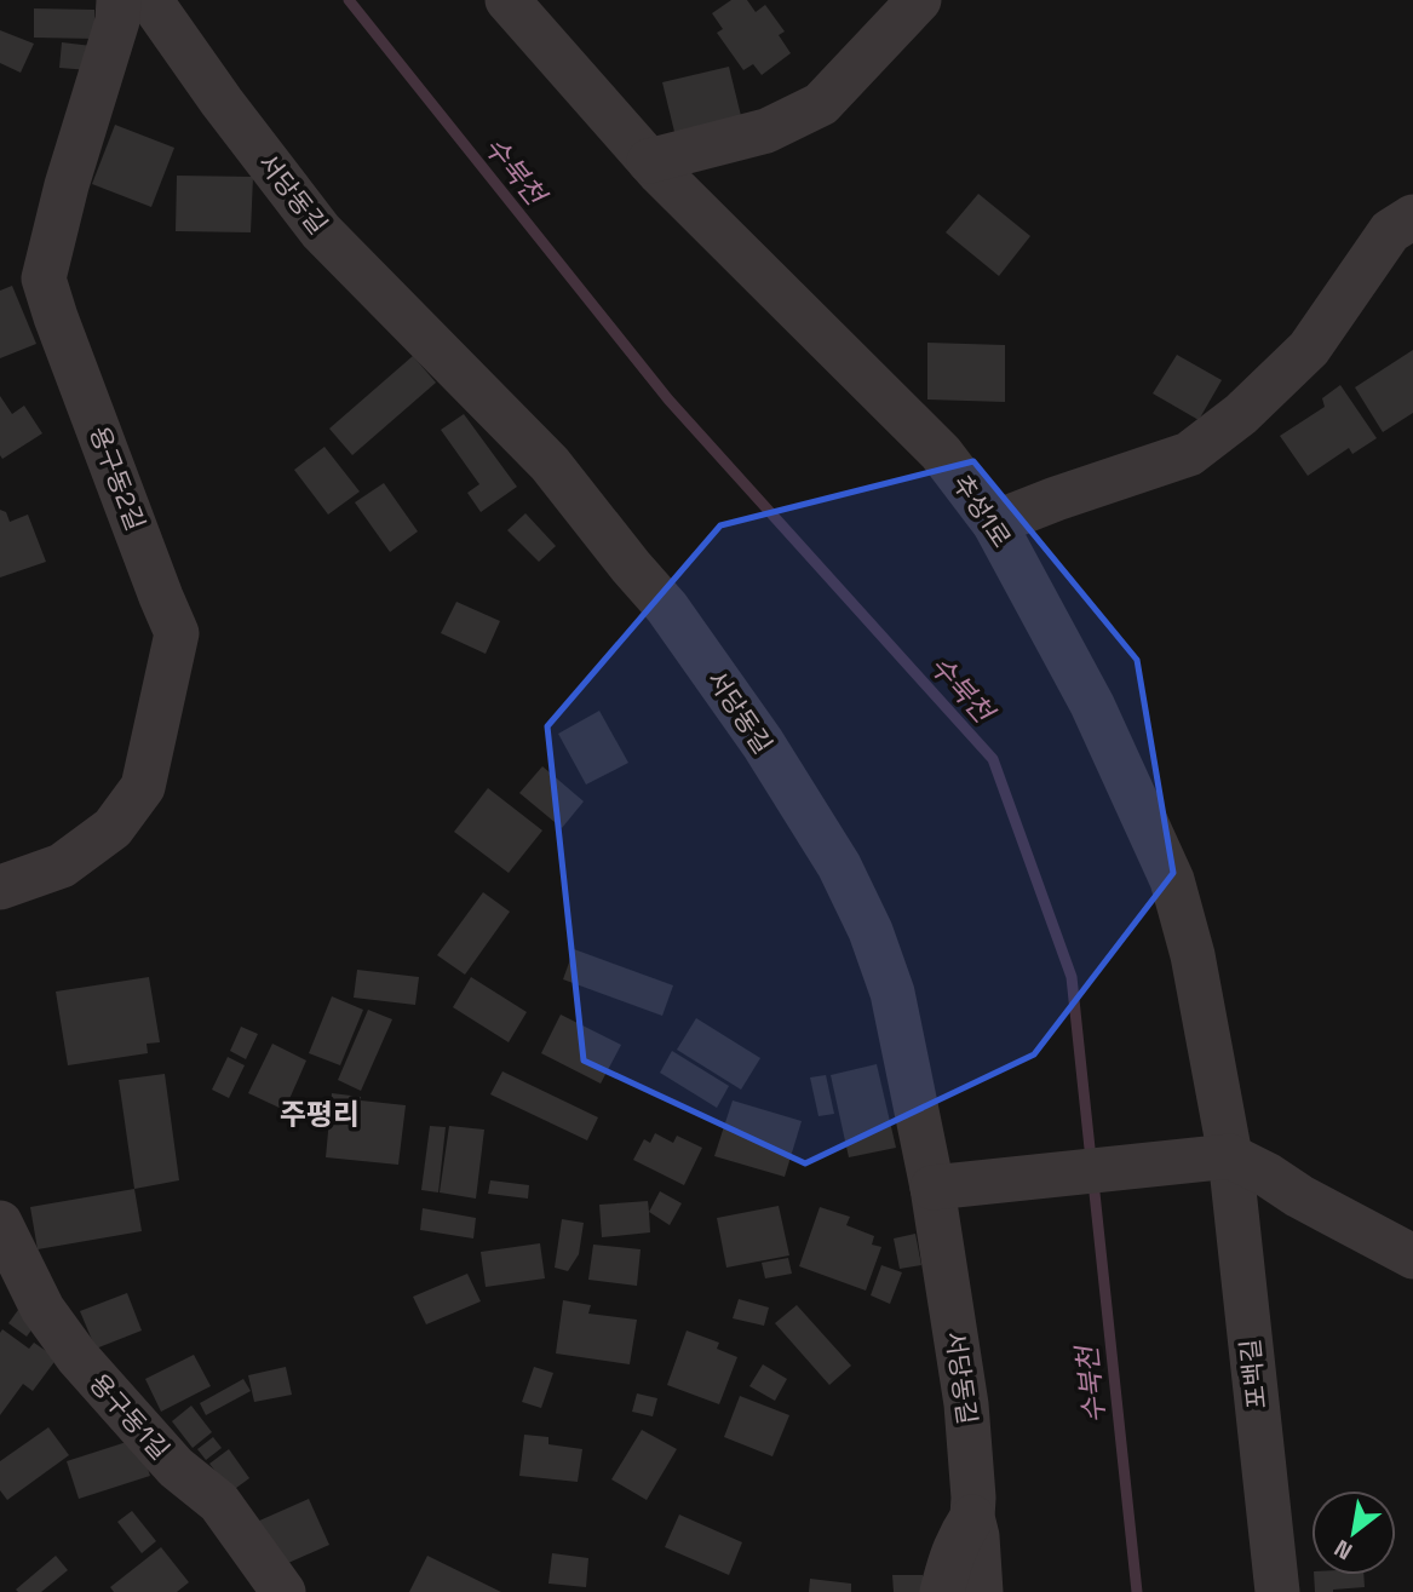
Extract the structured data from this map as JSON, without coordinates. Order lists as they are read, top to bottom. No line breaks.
{"streets":{"street":["서당동길","용구동2길","추성1로","포백길","용구동1길"]},"crossings":[["추성1로","포백길"]],"districts":["주평리"],"water":["수북천"],"north":"bottom left"}
